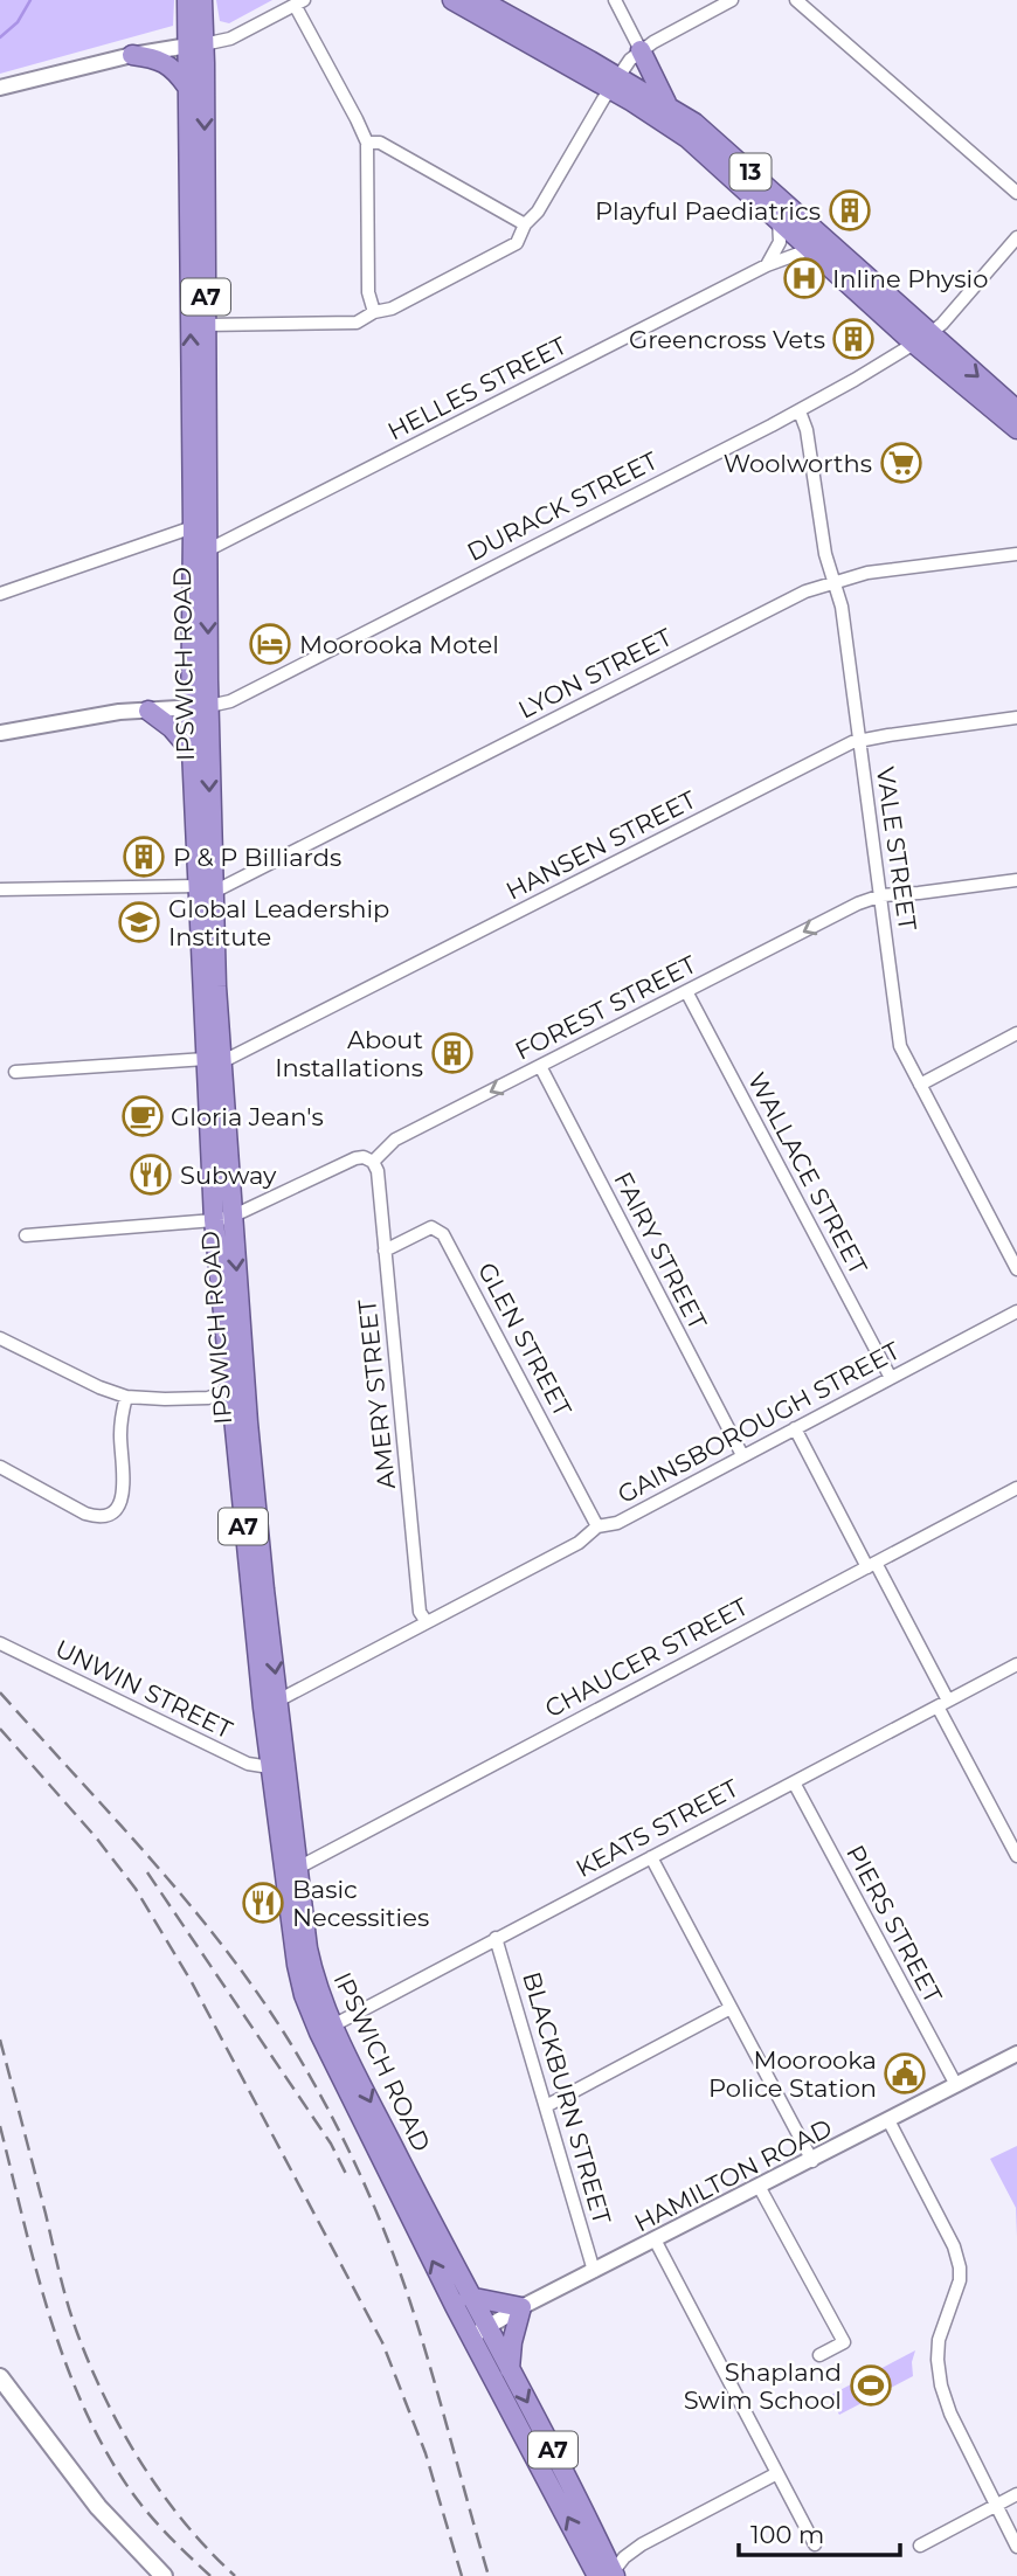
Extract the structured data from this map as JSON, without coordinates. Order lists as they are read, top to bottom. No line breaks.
{"streets":{"highway":["13","A7","IPSWICH ROAD"],"street":["HELLES STREET","DURACK STREET","LYON STREET","HANSEN STREET","VALE STREET","FOREST STREET","WALLACE STREET","FAIRY STREET","GLEN STREET","AMERY STREET","GAINSBOROUGH STREET","CHAUCER STREET","UNWIN STREET","KEATS STREET","PIERS STREET","BLACKBURN STREET","HAMILTON ROAD"]},"crossings":[["13","HELLES STREET"],["13","DURACK STREET"],["HELLES STREET","IPSWICH ROAD"],["DURACK STREET","IPSWICH ROAD"],["DURACK STREET","VALE STREET"],["IPSWICH ROAD","LYON STREET"],["IPSWICH ROAD","HANSEN STREET"],["IPSWICH ROAD","GAINSBOROUGH STREET"],["IPSWICH ROAD","CHAUCER STREET"],["IPSWICH ROAD","UNWIN STREET"],["IPSWICH ROAD","KEATS STREET"],["IPSWICH ROAD","HAMILTON ROAD"],["LYON STREET","VALE STREET"],["HANSEN STREET","VALE STREET"],["VALE STREET","FOREST STREET"],["FOREST STREET","WALLACE STREET"],["FOREST STREET","FAIRY STREET"],["FOREST STREET","AMERY STREET"],["WALLACE STREET","GAINSBOROUGH STREET"],["FAIRY STREET","GAINSBOROUGH STREET"],["GLEN STREET","AMERY STREET"],["GLEN STREET","GAINSBOROUGH STREET"],["AMERY STREET","GAINSBOROUGH STREET"],["KEATS STREET","PIERS STREET"],["KEATS STREET","BLACKBURN STREET"],["PIERS STREET","HAMILTON ROAD"],["BLACKBURN STREET","HAMILTON ROAD"]],"one_way":["FOREST STREET"],"places":{"building":["Playful Paediatrics","Greencross Vets","P & P Billiards","About Installations"],"hospital":["Inline Physio"],"supermarket":["Woolworths"],"hotel":["Moorooka Motel"],"school or university":["Global Leadership Institute"],"cafe":["Gloria Jean's"],"restaurant":["Subway","Basic Necessities"],"public building":["Moorooka Police Station"],"sports":["Shapland Swim School"]},"scale_bar":"100 m"}
